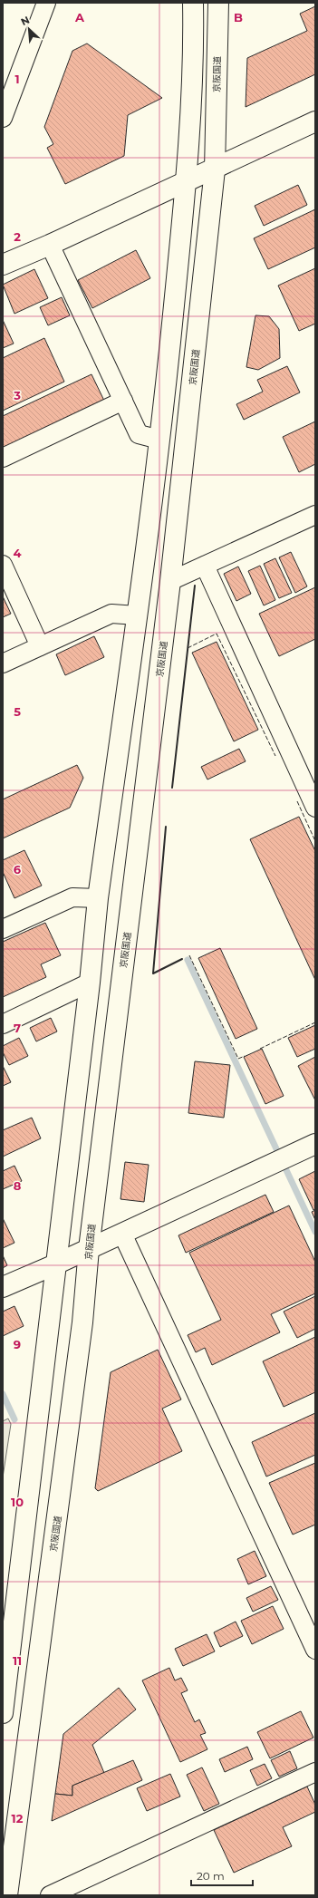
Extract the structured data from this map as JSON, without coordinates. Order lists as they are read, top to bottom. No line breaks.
{"streets":{"main road":["京阪国道"]},"scale_bar":"20 m","north":"top left","grid":{"columns":["A","B"],"rows":["1","2","3","4","5","6","7","8","9","10","11","12"]}}
